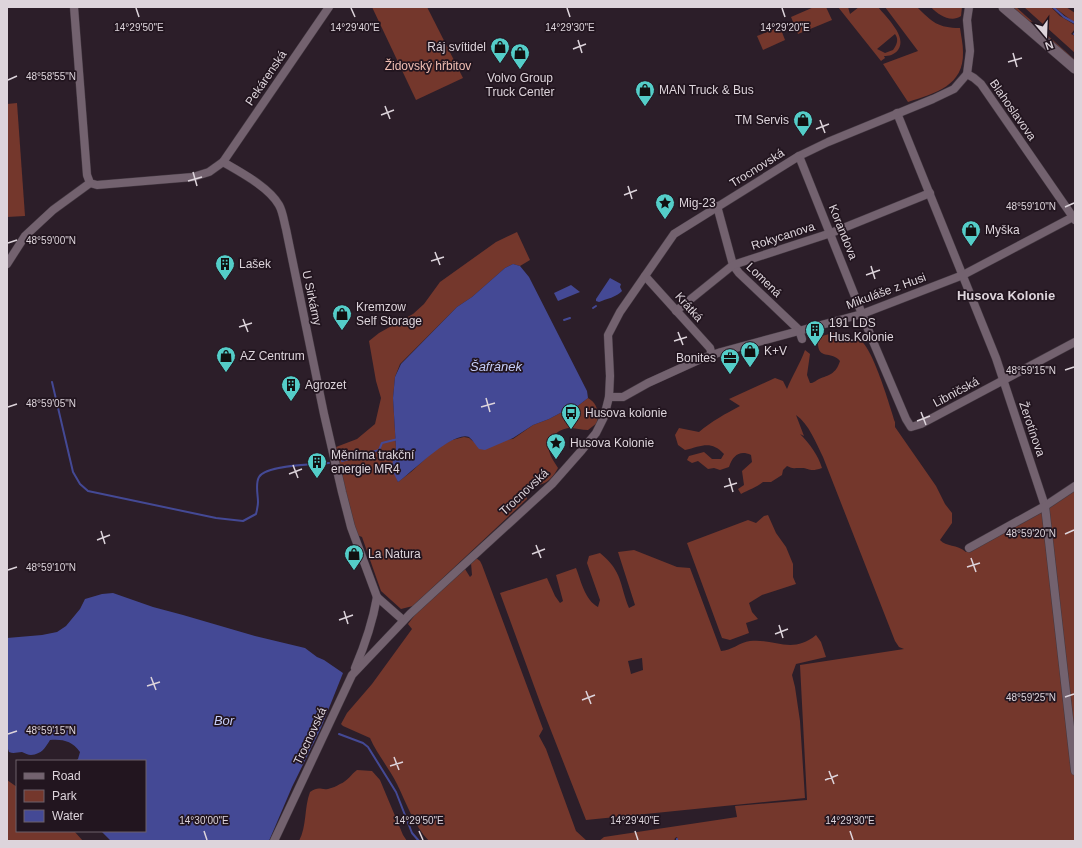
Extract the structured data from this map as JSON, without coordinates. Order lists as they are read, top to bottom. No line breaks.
{"streets":{"street":["Pekárenská","Blahoslavova","Trocnovská","Korandova","Rokycanova","Lomená","Mikuláše z Husi","U Sirkárny","Krátká","Libničská","Žerotínova"]},"crossings":[["Pekárenská","U Sirkárny"],["Blahoslavova","Trocnovská"],["Blahoslavova","Mikuláše z Husi"],["Trocnovská","Korandova"],["Trocnovská","Lomená"],["Trocnovská","Mikuláše z Husi"],["Trocnovská","U Sirkárny"],["Trocnovská","Krátká"],["Trocnovská","Žerotínova"],["Korandova","Rokycanova"],["Korandova","Mikuláše z Husi"],["Korandova","Libničská"],["Rokycanova","Lomená"],["Rokycanova","Krátká"],["Rokycanova","Žerotínova"],["Lomená","Mikuláše z Husi"],["Mikuláše z Husi","Krátká"],["Mikuláše z Husi","Žerotínova"],["Libničská","Žerotínova"]],"districts":["Husova Kolonie"],"water":["Šafránek","Bor"],"parks":["Židovský hřbitov"],"places":{"shop":["Ráj svítidel","Volvo Group Truck Center","MAN Truck & Bus","TM Servis","Myška","Kremzow Self Storage","K+V","AZ Centrum","La Natura"],"place":["Mig-23","Husova Kolonie"],"building":["Lašek","191 LDS Hus.Kolonie","Agrozet","Měnírna trakční energie MR4"],"office":["Bonites"],"bus stop":["Husova kolonie"]},"legend":["Road","Park","Water"],"north":"bottom","coordinates":["14°29'50\"E","14°29'40\"E","14°29'30\"E","14°29'20\"E","48°58'55\"N","48°59'10\"N","48°59'00\"N","48°59'15\"N","48°59'05\"N","48°59'20\"N","48°59'25\"N","14°30'00\"E"]}
